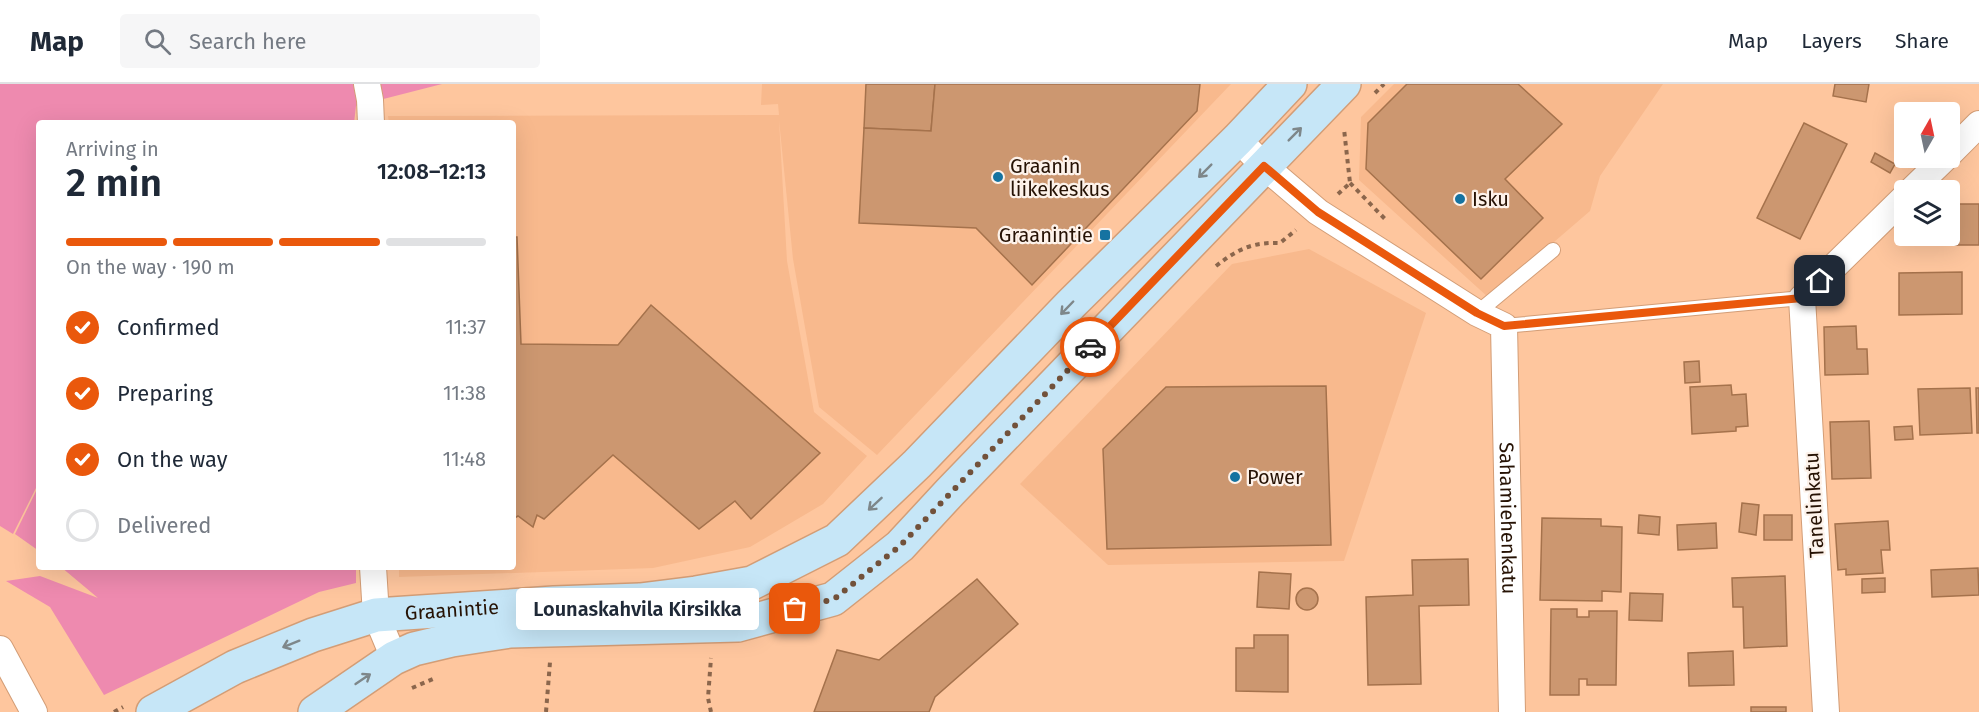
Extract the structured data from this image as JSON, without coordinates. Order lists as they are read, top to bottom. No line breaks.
{"streets":{"street":["Tanelinkatu","Sahamiehenkatu","Graanintie"]},"places":{"other":["Graanin liikekeskus","Isku","Power","Lounaskahvila Kirsikka"],"transit":["Graanintie"]},"north":"top","page":{"header":"Map","search":"Search here","nav":["Map","Layers","Share"],"heading":["2 min","Arriving in","12:08–12:13"],"bar":"On the way · 190 m","list":[["Confirmed","11:37"],["Preparing","11:38"],["On the way","11:48"],"Delivered"],"bubble":"Lounaskahvila Kirsikka"}}
